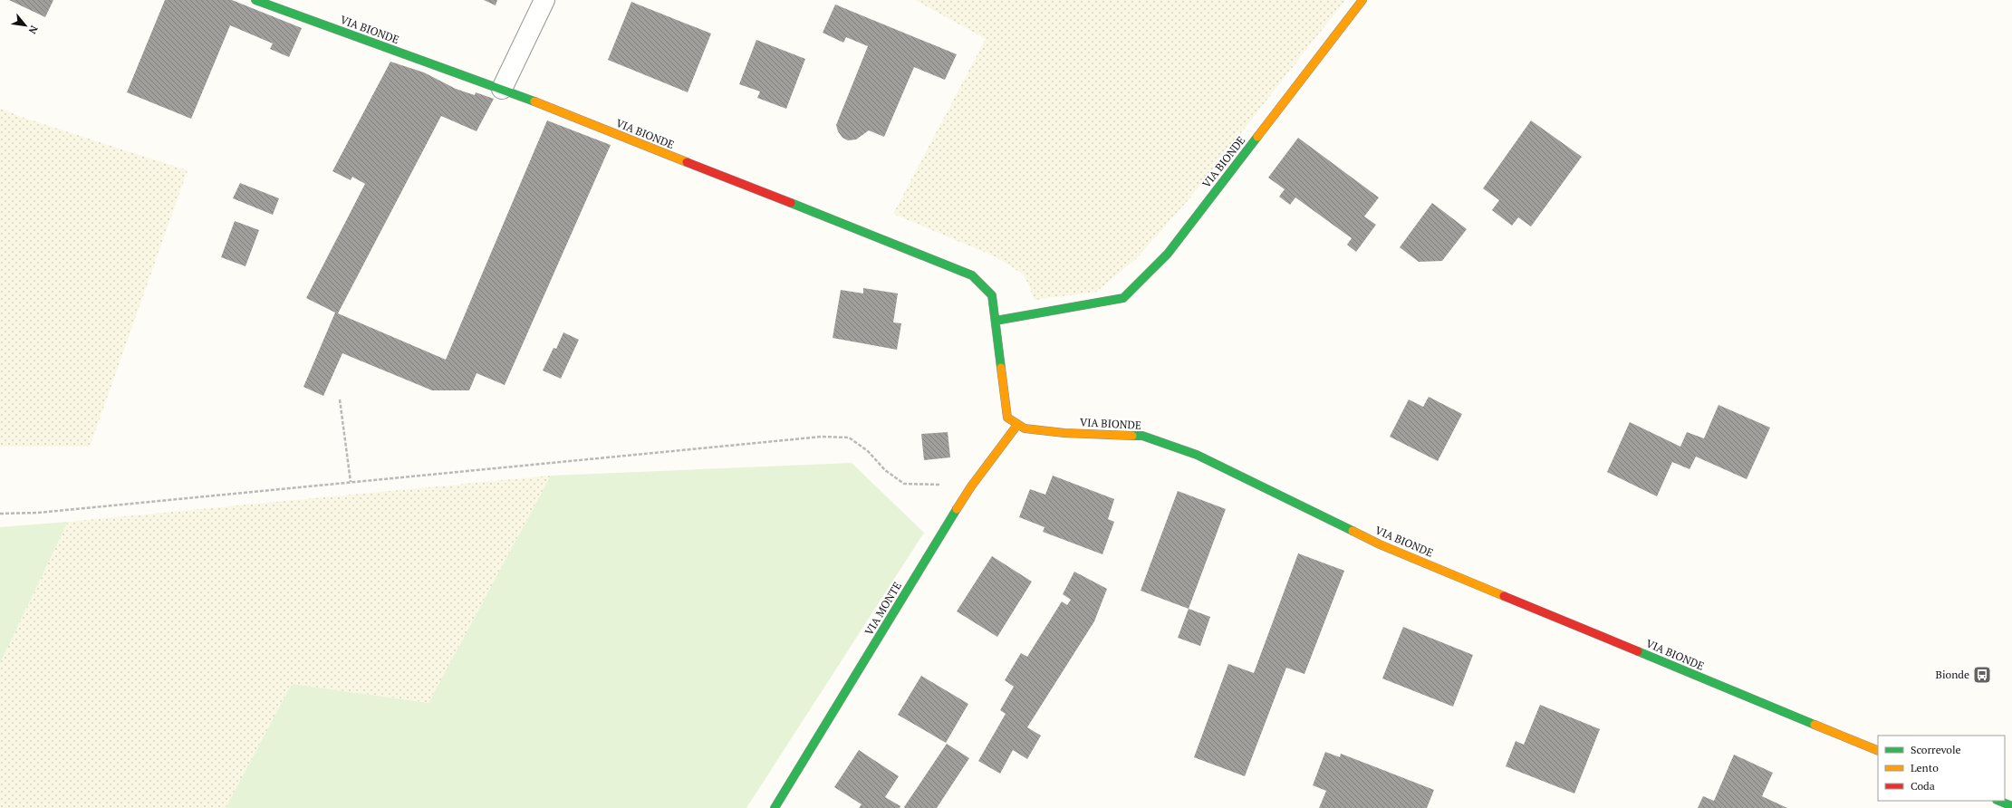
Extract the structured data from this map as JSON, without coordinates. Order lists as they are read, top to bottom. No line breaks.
{"streets":{"street":["VIA BIONDE","VIA MONTE"]},"crossings":[["VIA BIONDE","VIA MONTE"]],"places":{"bus stop":["Bionde"]},"legend":["Scorrevole","Lento","Coda"],"north":"bottom right"}
